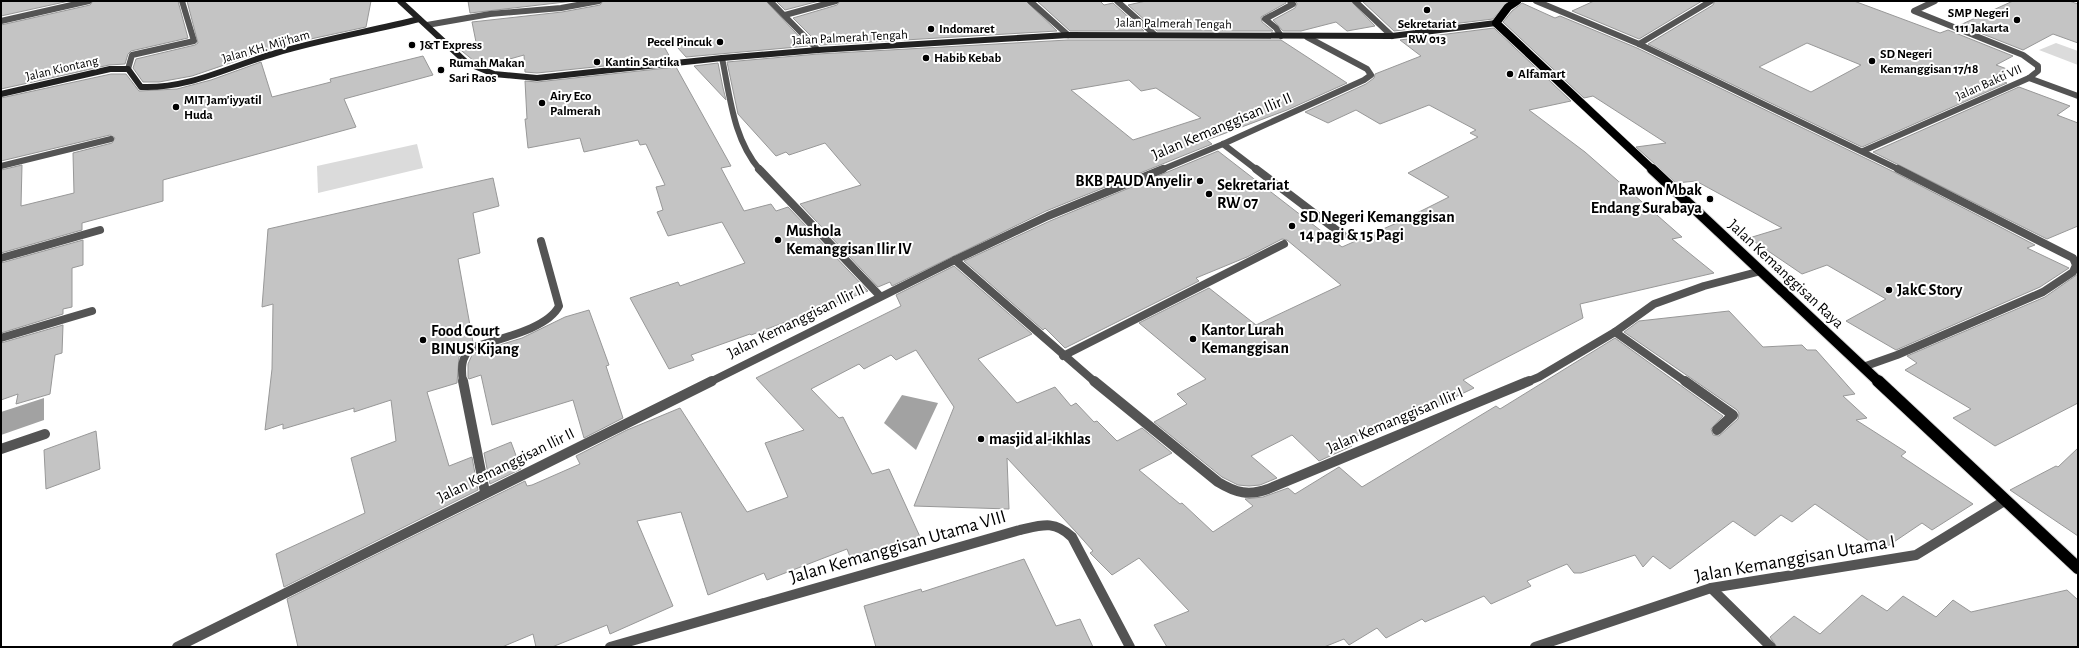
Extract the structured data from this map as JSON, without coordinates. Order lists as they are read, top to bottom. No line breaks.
{"streets":{"main road":["Jalan Kemanggisan Raya"],"street":["Jalan Palmerah Tengah","Jalan KH. Mij'ham","Jalan Kiontang","Jalan Bakti VII","Jalan Kemanggisan Ilir II","Jalan Kemanggisan Ilir I","Jalan Kemanggisan Utama VIII","Jalan Kemanggisan Utama I"]},"crossings":[["Jalan Palmerah Tengah","Jalan KH. Mij'ham"],["Jalan Palmerah Tengah","Jalan Kemanggisan Ilir II"],["Jalan Palmerah Tengah","Jalan Kemanggisan Raya"],["Jalan KH. Mij'ham","Jalan Kiontang"],["Jalan Kemanggisan Ilir II","Jalan Kemanggisan Ilir I"],["Jalan Kemanggisan Raya","Jalan Kemanggisan Ilir I"],["Jalan Kemanggisan Raya","Jalan Kemanggisan Utama I"]],"places":["Sekretariat RW 013","SMP Negeri 111 Jakarta","Indomaret","Pecel Pincuk","J&T Express","Habib Kebab","SD Negeri Kemanggisan 17/18","Kantin Sartika","Rumah Makan Sari Raos","Alfamart","Airy Eco Palmerah","MIT Jam'iyyatil Huda","BKB PAUD Anyelir","Sekretariat RW 07","Rawon Mbak Endang Surabaya","SD Negeri Kemanggisan 14 pagi & 15 Pagi","Mushola Kemanggisan Ilir IV","JakC Story","Kantor Lurah Kemanggisan","Food Court BINUS Kijang","masjid al-ikhlas"]}
